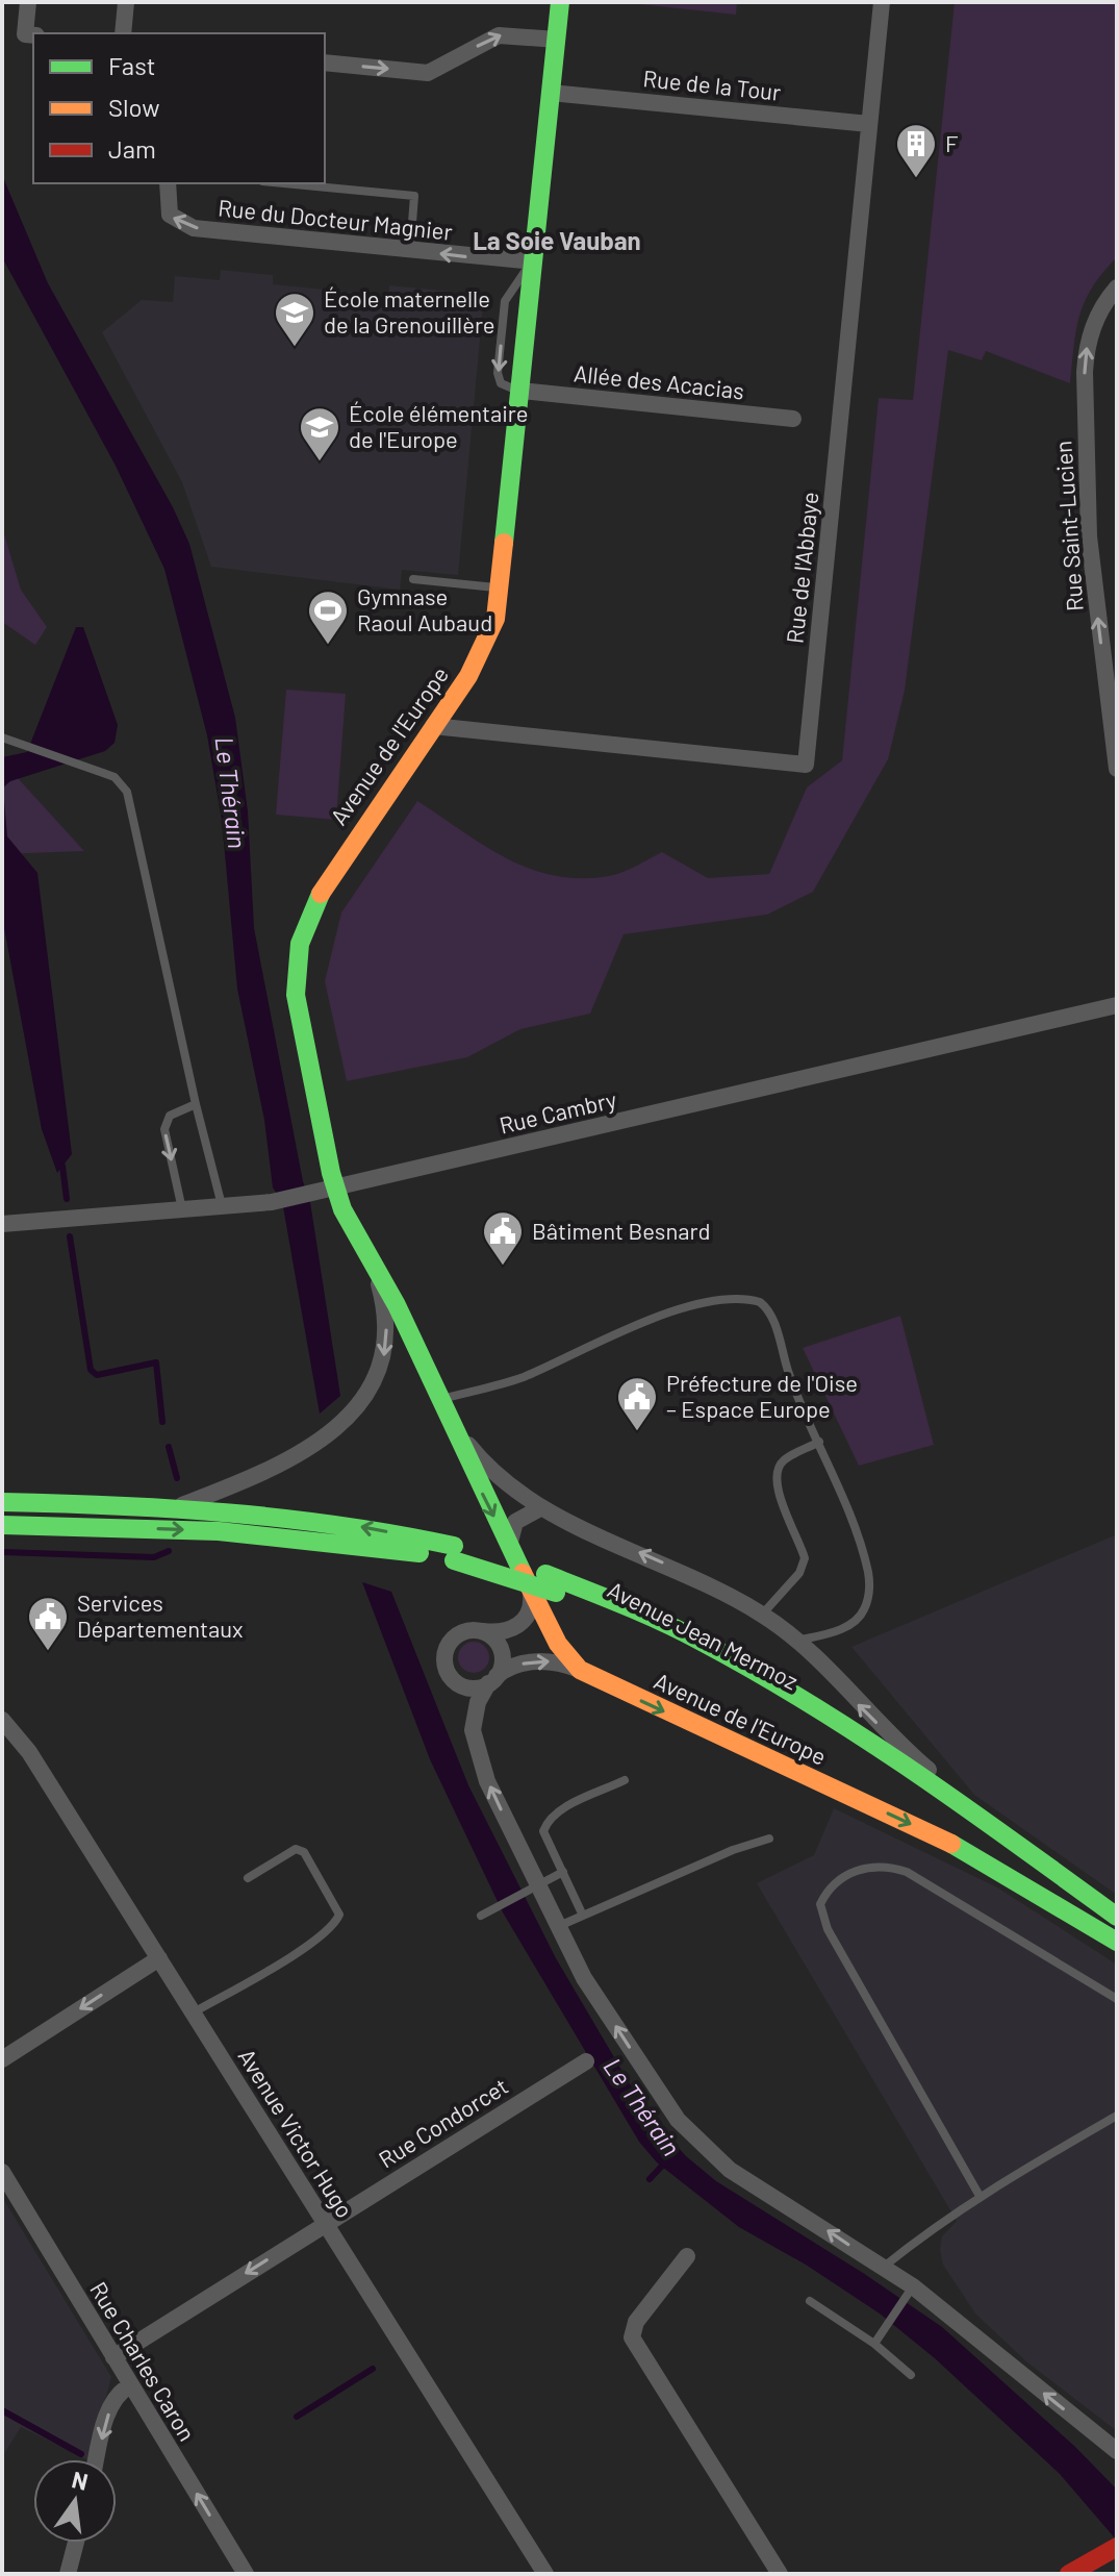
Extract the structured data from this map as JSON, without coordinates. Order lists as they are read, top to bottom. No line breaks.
{"streets":{"main road":["Avenue de l'Europe","Avenue Jean Mermoz"],"street":["Rue de la Tour","Rue du Docteur Magnier","Allée des Acacias","Rue Saint-Lucien","Rue de l'Abbaye","Rue Cambry","Rue Condorcet","Avenue Victor Hugo","Rue Charles Caron"]},"crossings":[["Rue de la Tour","Rue de l'Abbaye"],["Rue de la Tour","Avenue de l'Europe"],["Rue du Docteur Magnier","Avenue de l'Europe"],["Allée des Acacias","Avenue de l'Europe"],["Rue de l'Abbaye","Avenue de l'Europe"],["Avenue de l'Europe","Rue Cambry"],["Avenue de l'Europe","Avenue Jean Mermoz"],["Rue Condorcet","Avenue Victor Hugo"],["Rue Condorcet","Rue Charles Caron"]],"one_way":["Rue du Docteur Magnier","Rue Saint-Lucien","Rue Condorcet","Rue Charles Caron"],"districts":["La Soie Vauban"],"water":["Le Thérain"],"places":{"building":["F"],"school or university":["École maternelle de la Grenouillère","École élémentaire de l'Europe"],"sports":["Gymnase Raoul Aubaud"],"public building":["Bâtiment Besnard","Préfecture de l'Oise – Espace Europe","Services Départementaux"]},"legend":["Fast","Slow","Jam"],"north":"top"}
